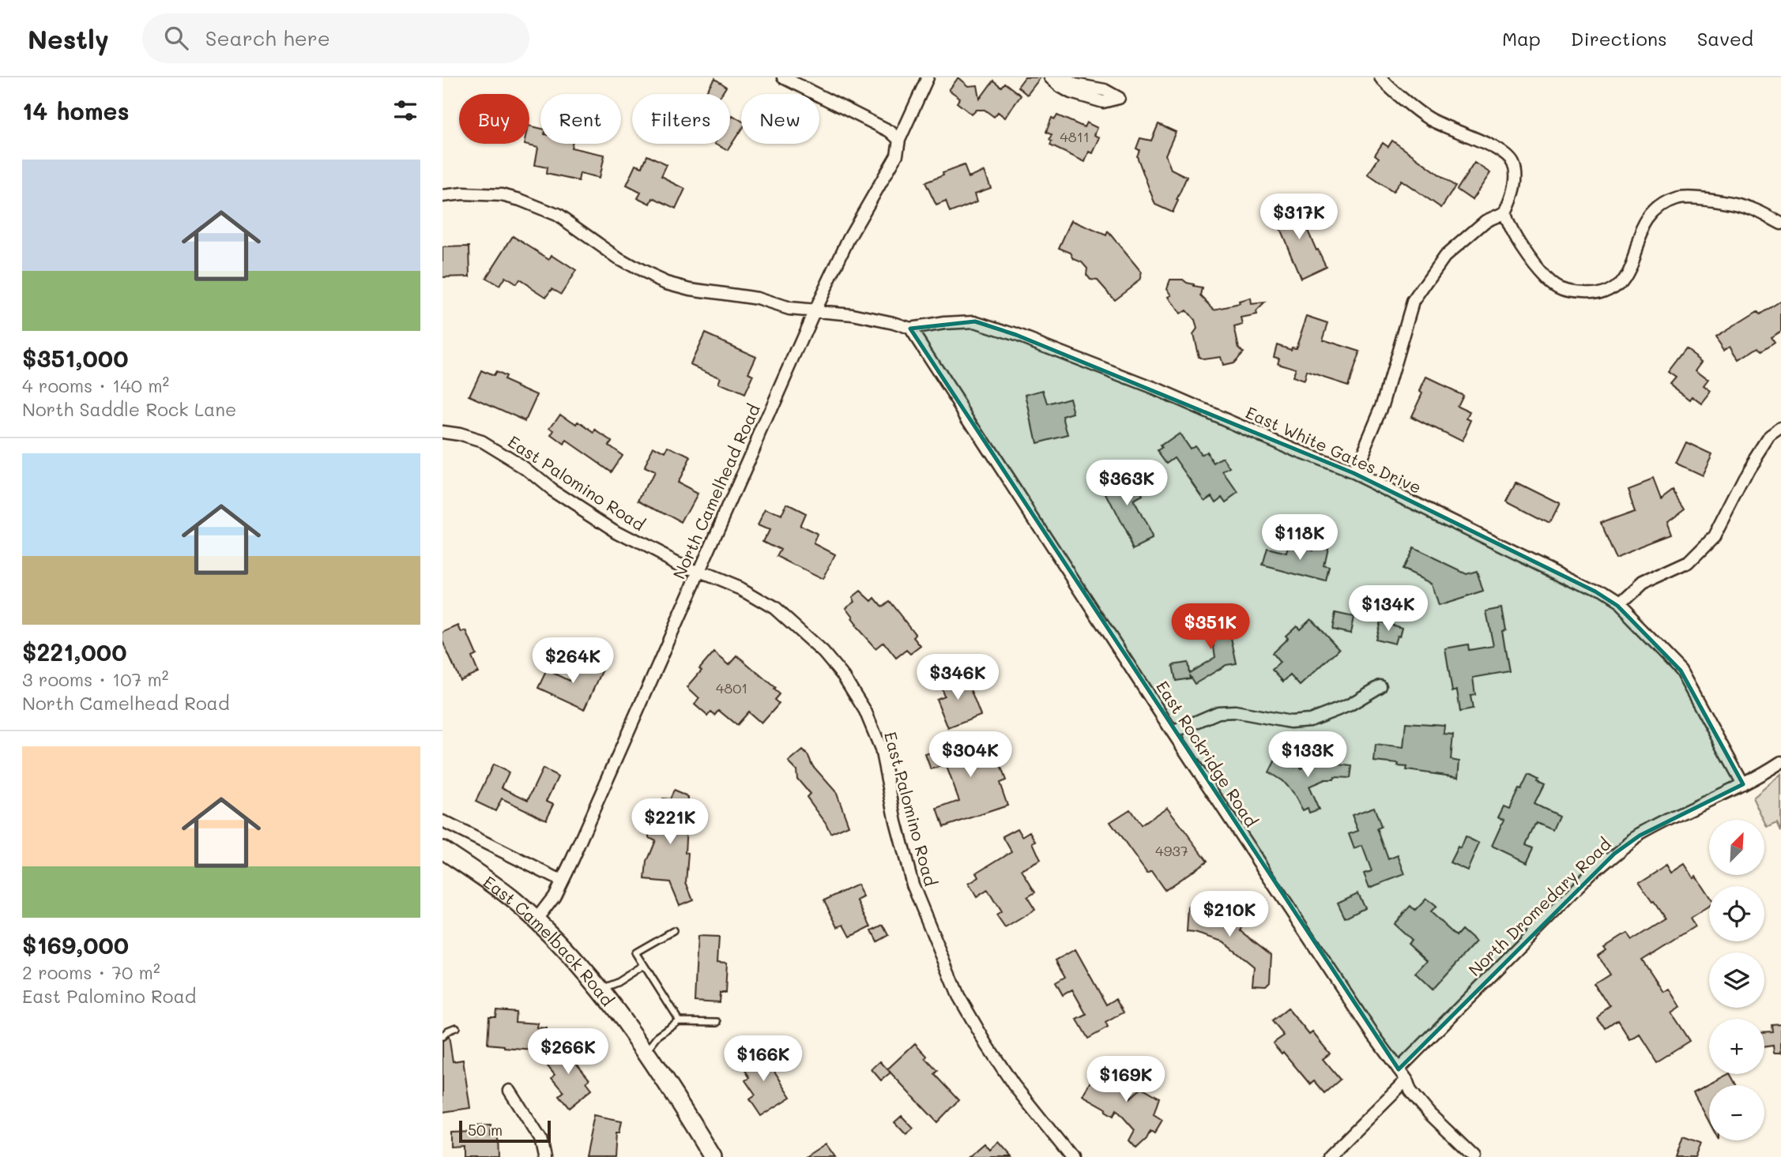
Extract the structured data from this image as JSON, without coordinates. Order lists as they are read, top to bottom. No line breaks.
{"streets":{"main road":["East Camelback Road"],"street":["East White Gates Drive","East Palomino Road","North Camelhead Road","East Rockridge Road","North Dromedary Road"]},"crossings":[["East White Gates Drive","North Camelhead Road"],["East White Gates Drive","East Rockridge Road"],["East White Gates Drive","North Dromedary Road"],["East Palomino Road","North Camelhead Road"],["North Camelhead Road","East Camelback Road"],["East Rockridge Road","North Dromedary Road"]],"house_numbers":["4811","4801","4937"],"scale_bar":"50 m","north":"top right","page":{"header":"Nestly","search":"Search here","nav":["Map","Directions","Saved"],"heading":"14 homes","chip":["Buy","Rent","Filters","New"],"list":[{"name":"$351,000","note":"4 rooms · 140 m² · North Saddle Rock Lane"},{"name":"$221,000","note":"3 rooms · 107 m² · North Camelhead Road"},{"name":"$169,000","note":"2 rooms · 70 m² · East Palomino Road"}],"price":["$317K","$363K","$118K","$134K","$351K","$264K","$346K","$304K","$133K","$221K","$210K","$266K","$166K","$169K"],"map_buttons":["+","−"],"scale":"50 m"}}
